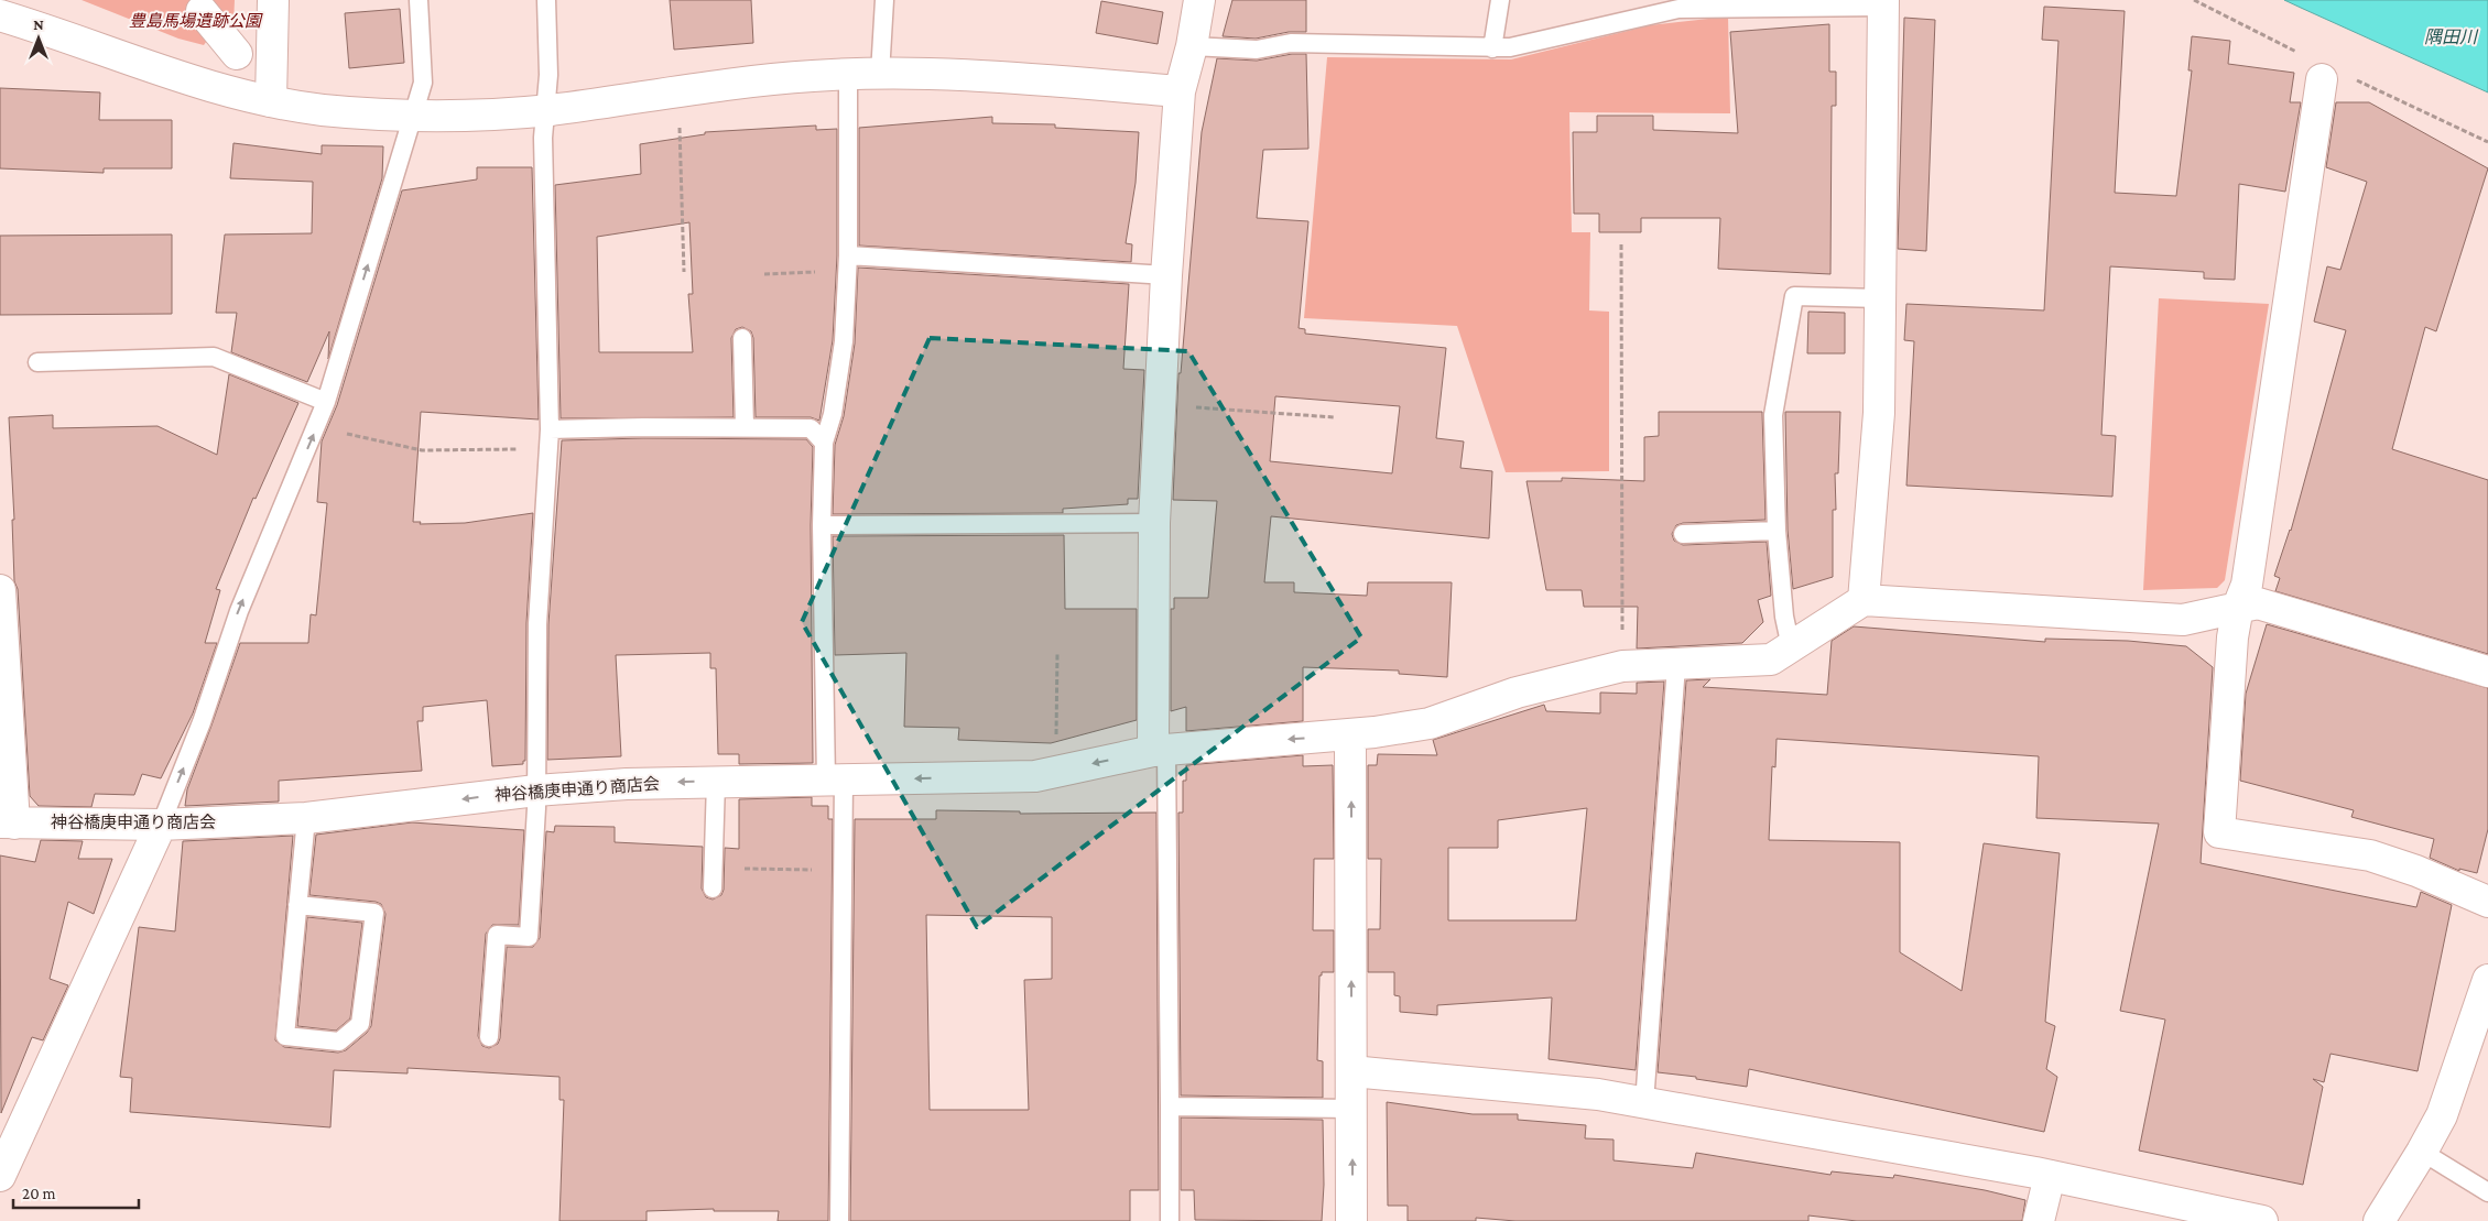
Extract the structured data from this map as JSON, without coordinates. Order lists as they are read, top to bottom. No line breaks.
{"streets":{"street":["神谷橋庚申通り商店会"]},"one_way":["神谷橋庚申通り商店会"],"water":["隅田川"],"parks":["豊島馬場遺跡公園"],"scale_bar":"20 m","north":"top"}
